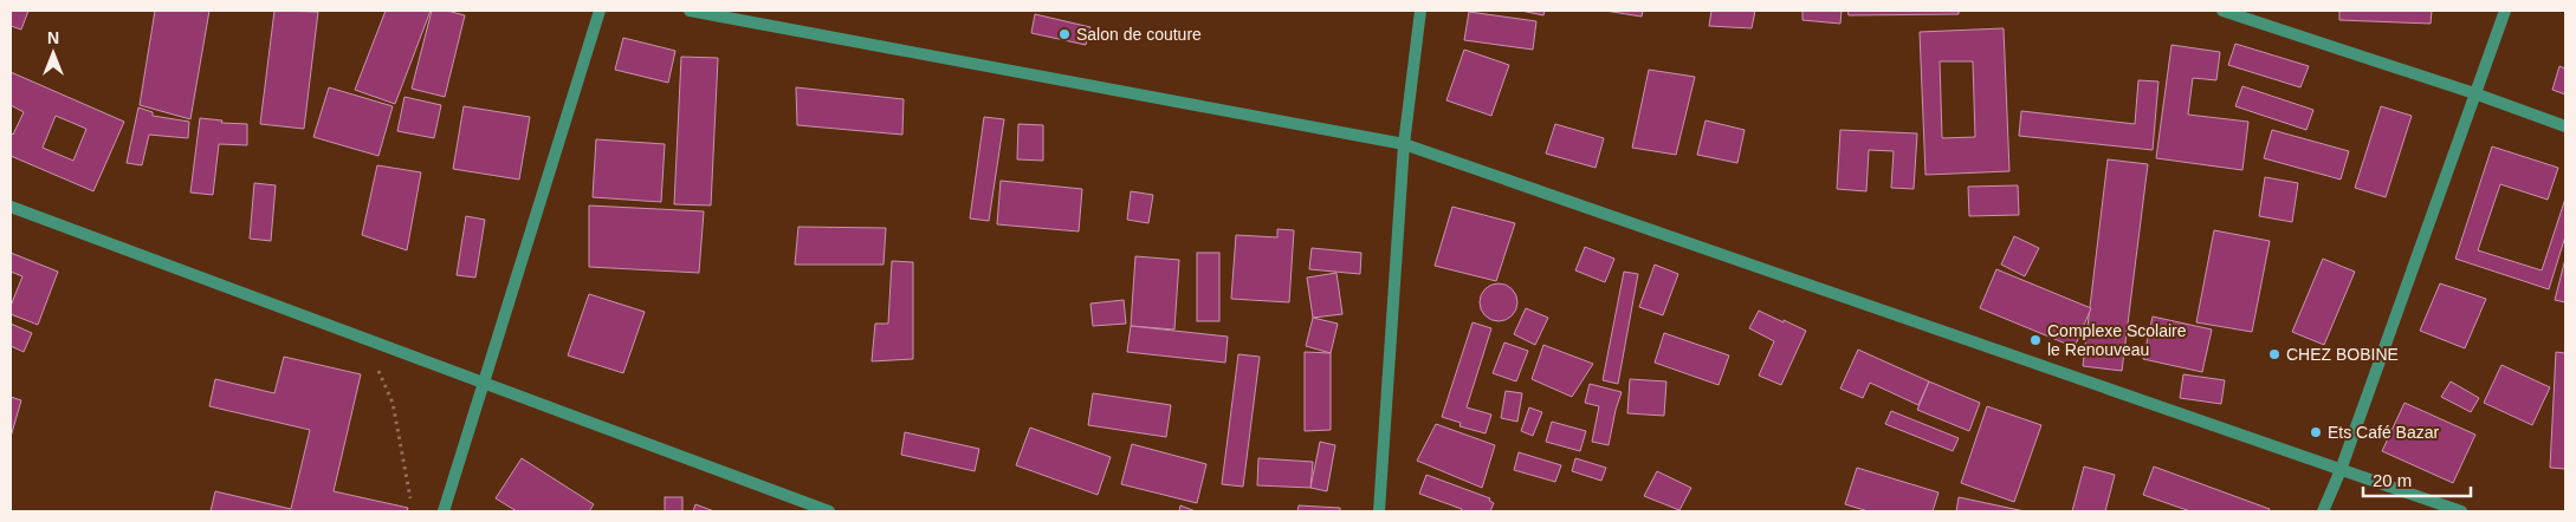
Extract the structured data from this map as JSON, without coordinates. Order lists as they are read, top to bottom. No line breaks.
{"places":["Salon de couture","Complexe Scolaire le Renouveau","CHEZ BOBINE","Ets Café Bazar"],"scale_bar":"20 m","north":"top"}
